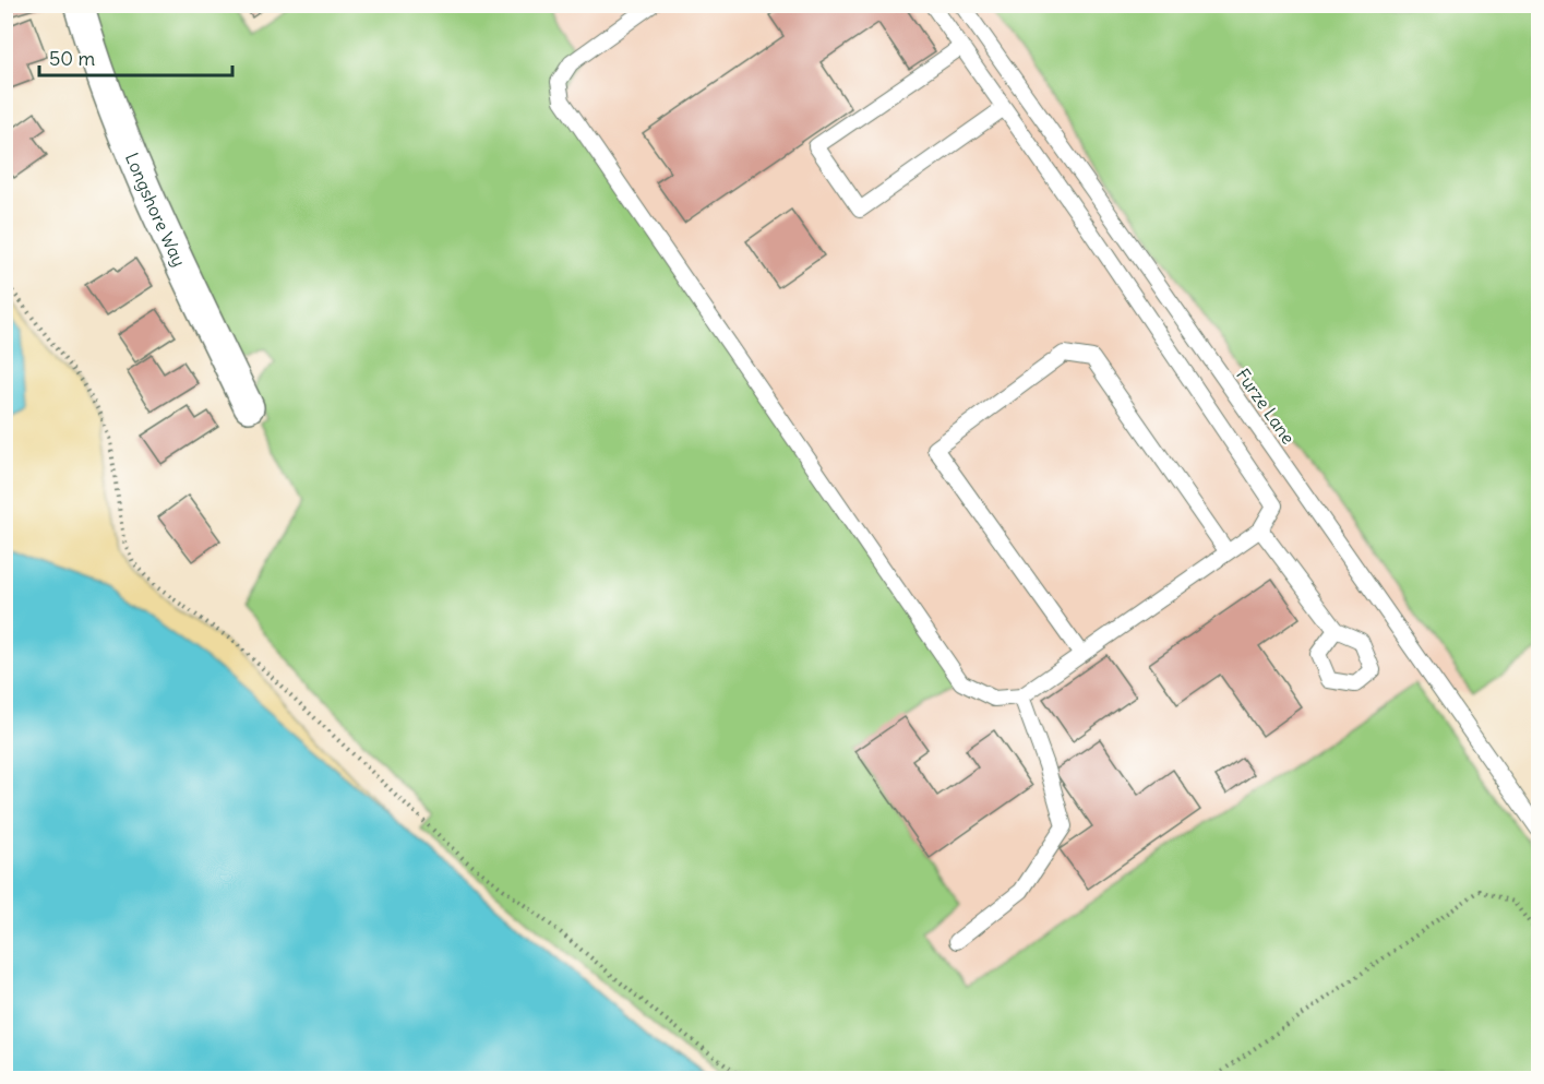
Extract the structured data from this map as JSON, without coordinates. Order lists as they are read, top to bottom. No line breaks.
{"streets":{"street":["Longshore Way"],"lane":["Furze Lane"]},"scale_bar":"50 m"}
